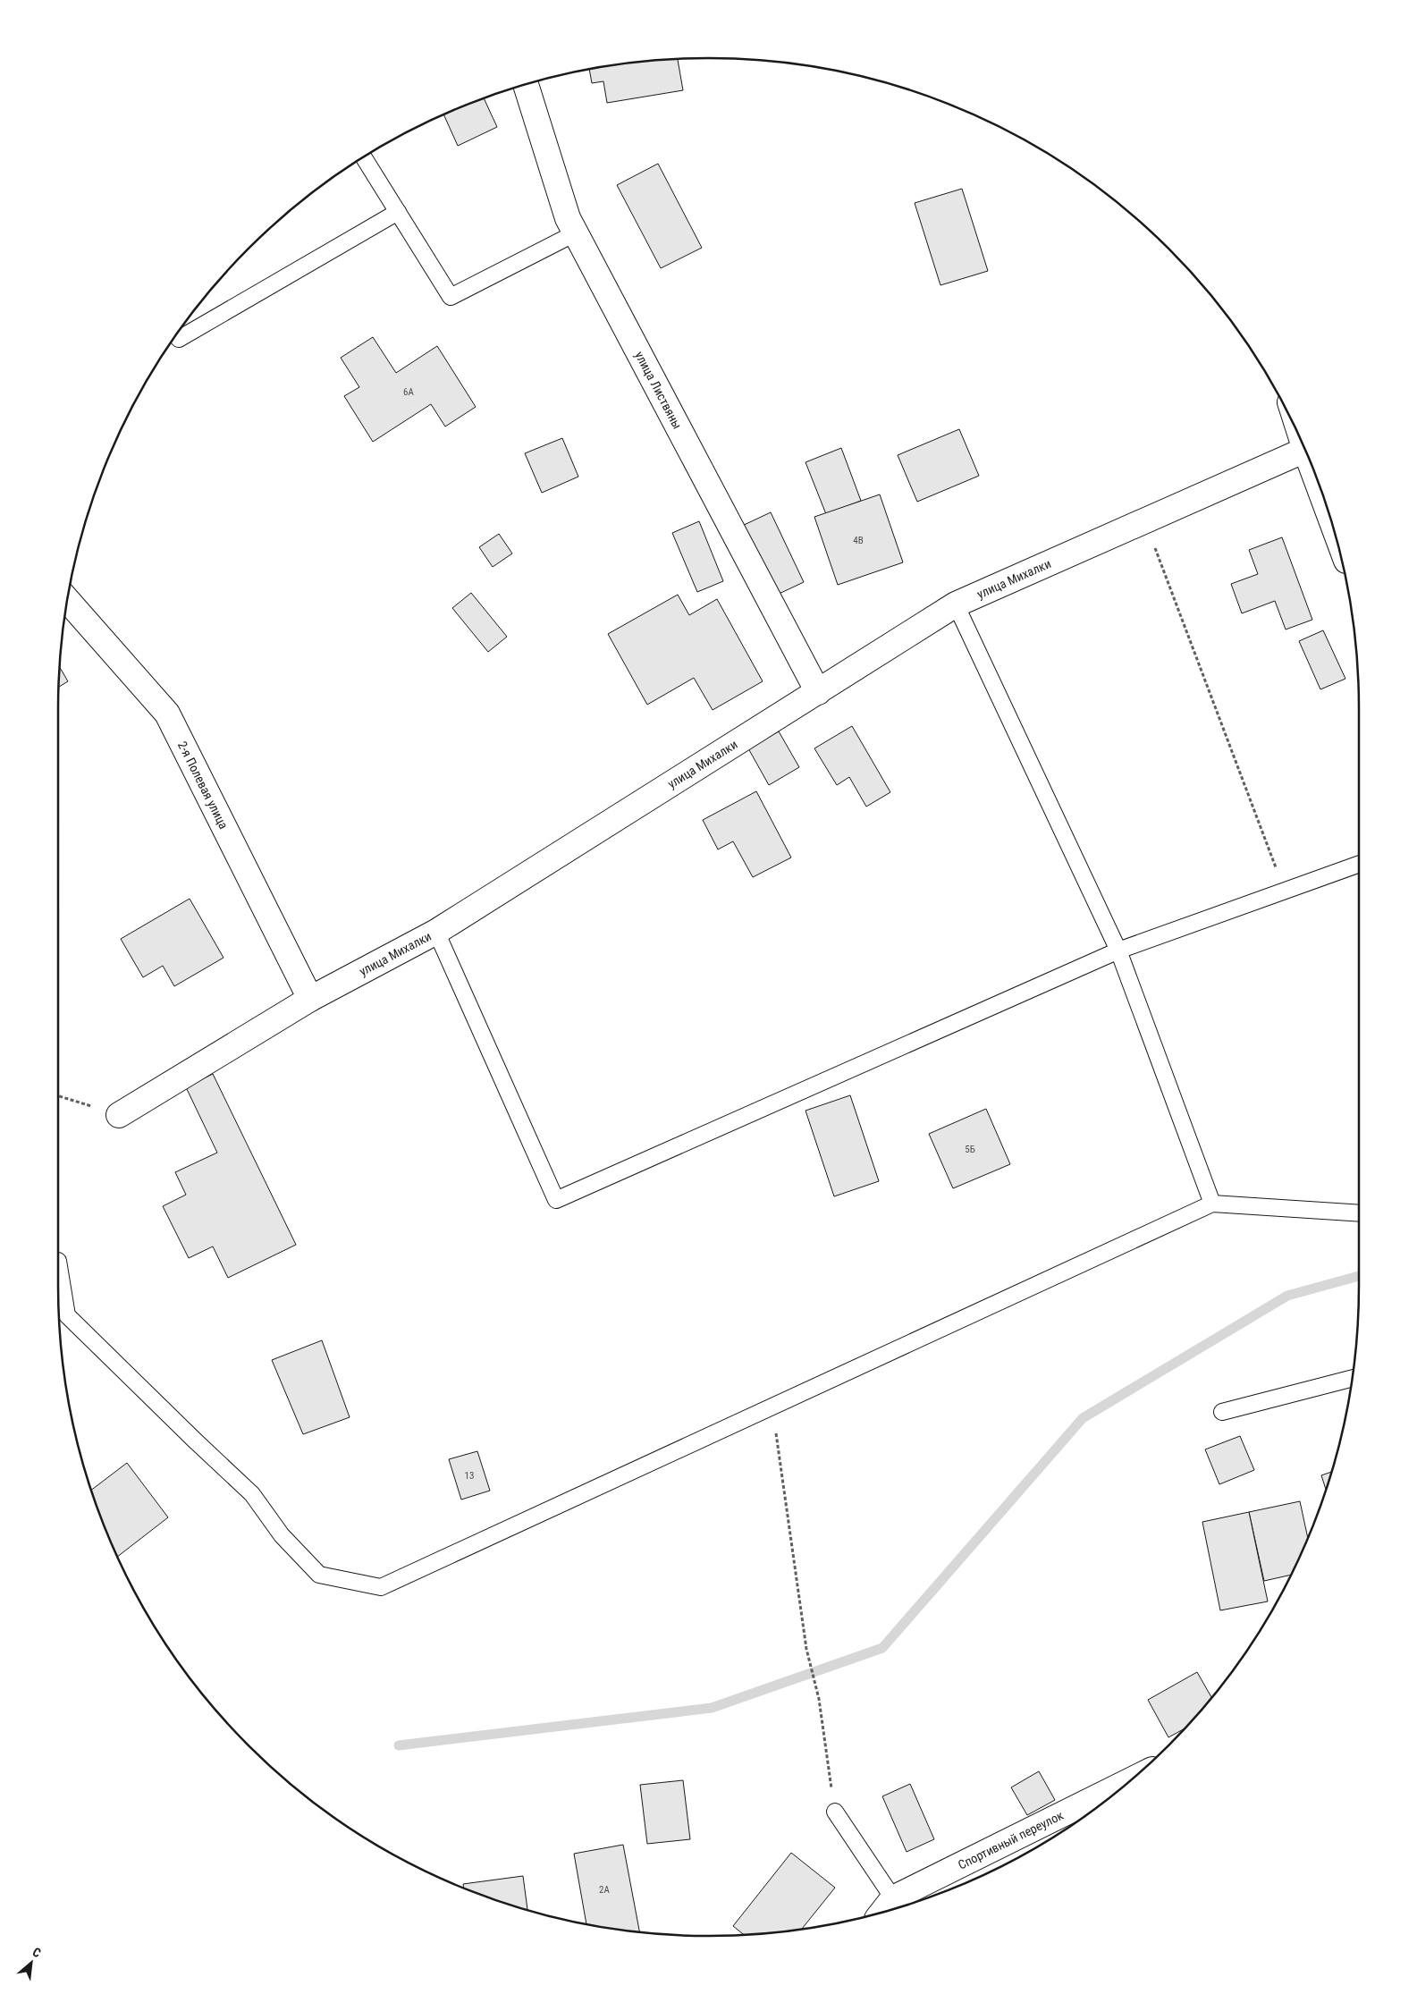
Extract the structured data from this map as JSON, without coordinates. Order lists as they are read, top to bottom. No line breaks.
{"streets":{"street":["улица Листвяны","улица Михалки","2-я Полевая улица","Спортивный переулок"]},"crossings":[["улица Листвяны","улица Михалки"],["улица Михалки","2-я Полевая улица"]],"house_numbers":["6А","4В","5Б","13","2А"],"north":"top right"}
